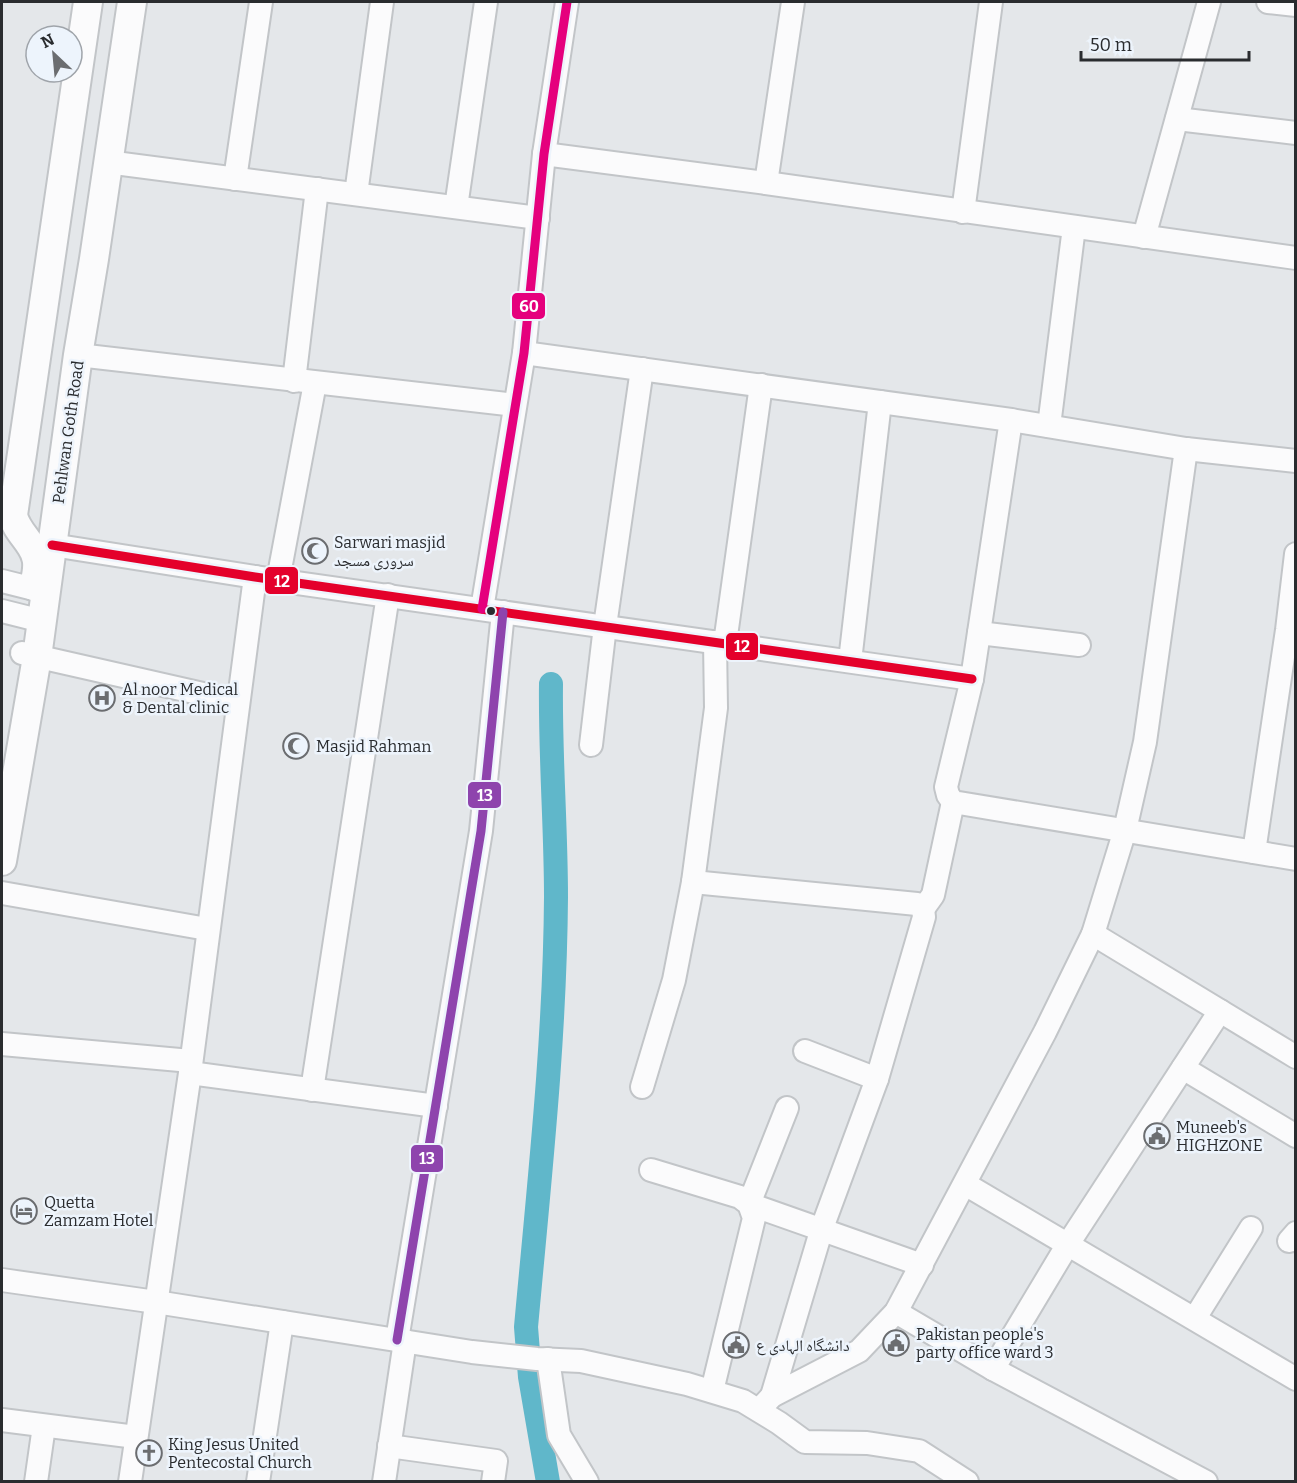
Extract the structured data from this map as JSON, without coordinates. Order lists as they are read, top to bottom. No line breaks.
{"streets":{"main road":["Pehlwan Goth Road"]},"places":{"mosque":["Sarwari masjid سروری مسجد","Masjid Rahman"],"hospital":["Al noor Medical & Dental clinic"],"public building":["Muneeb's HIGHZONE","Pakistan people's party office ward 3","دانشگاہ الہادی ع"],"hotel":["Quetta Zamzam Hotel"],"church":["King Jesus United Pentecostal Church"]},"lines":["transit line 60","transit line 12","transit line 13"],"scale_bar":"50 m","north":"top left"}
